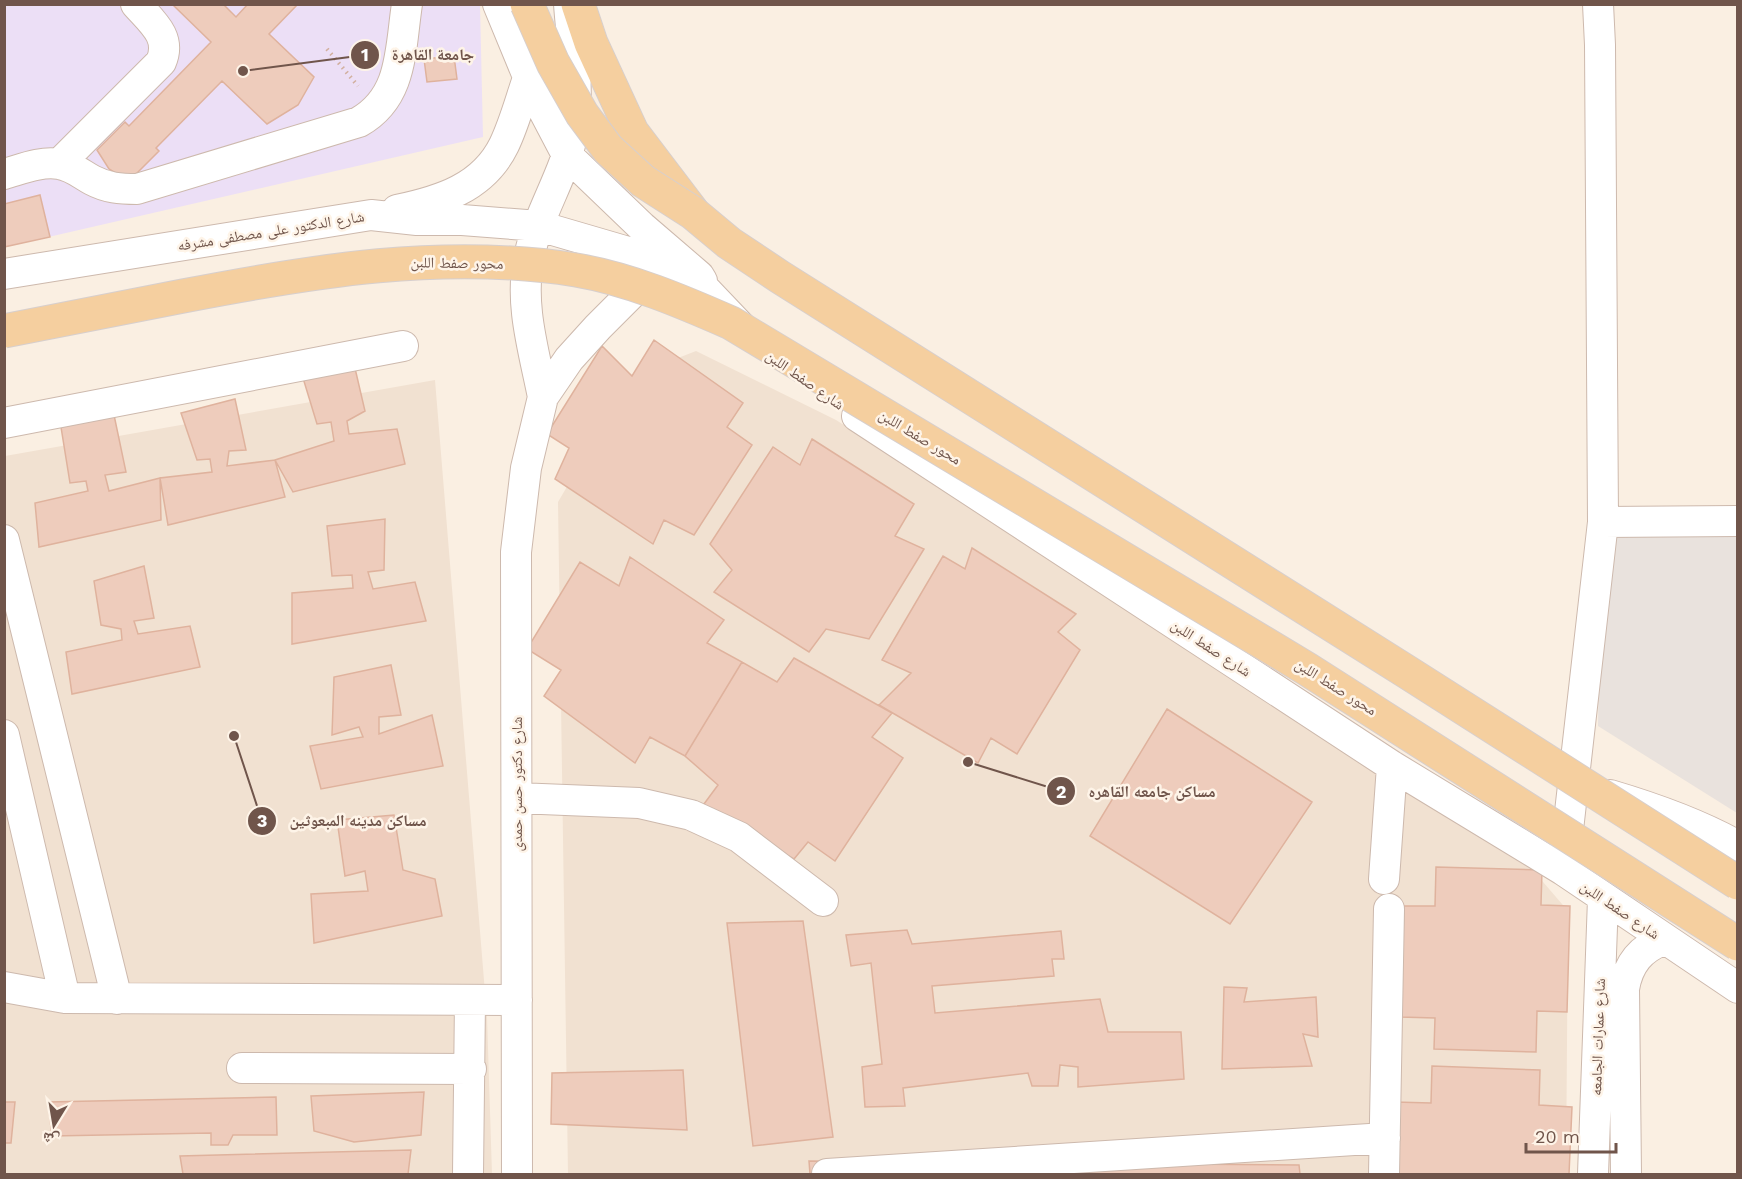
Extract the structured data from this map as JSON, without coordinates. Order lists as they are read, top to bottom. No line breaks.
{"streets":{"main road":["محور صفط اللبن"],"street":["شارع الدكتور على مصطفى مشرفه","شارع صفط اللبن","شارع دكتور حسن حمدى","شارع عمارات الجامعه"]},"crossings":[["شارع الدكتور على مصطفى مشرفه","شارع صفط اللبن"],["شارع الدكتور على مصطفى مشرفه","شارع دكتور حسن حمدى"],["شارع صفط اللبن","شارع دكتور حسن حمدى"],["شارع صفط اللبن","شارع عمارات الجامعه"]],"places":["جامعة القاهرة","مساكن مدينه المبعوثين","مساكن جامعه القاهره"],"scale_bar":"20 m","north":"bottom"}
